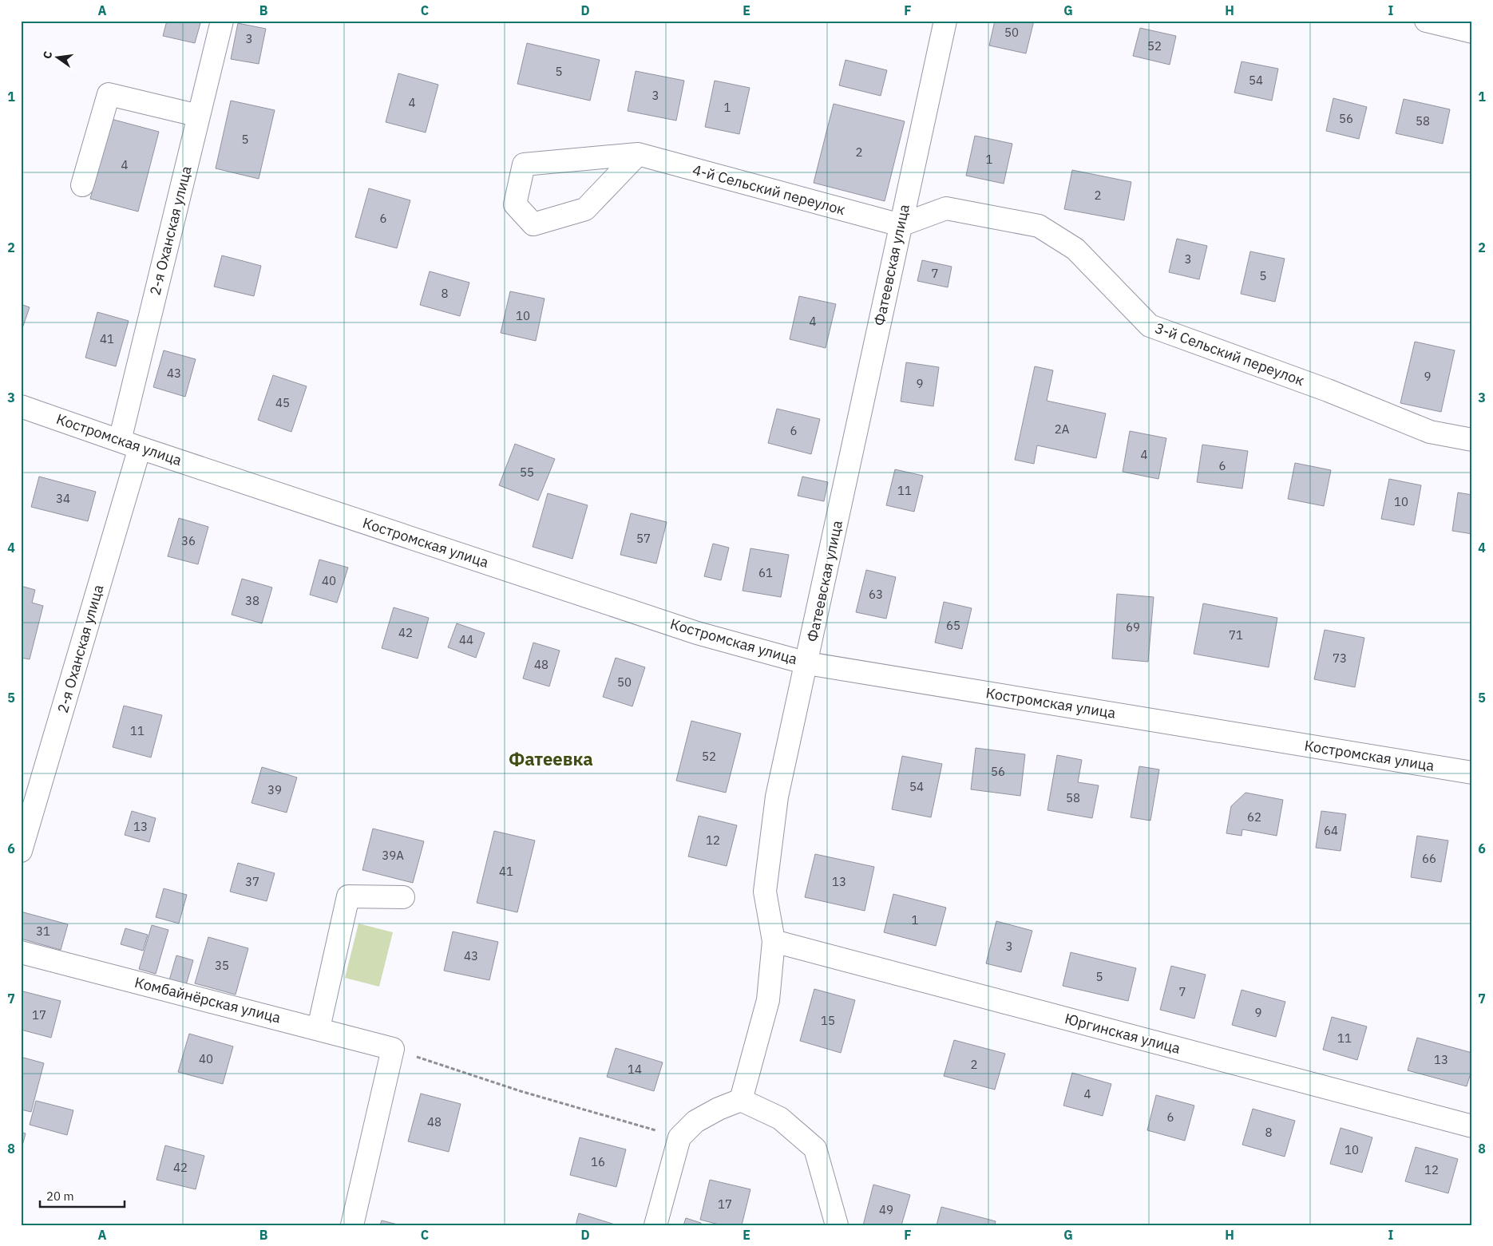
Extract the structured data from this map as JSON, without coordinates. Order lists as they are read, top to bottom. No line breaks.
{"streets":{"street":["4-й Сельский переулок","2-я Оханская улица","Фатеевская улица","3-й Сельский переулок","Костромская улица","Комбайнёрская улица","Юргинская улица"]},"crossings":[["4-й Сельский переулок","Фатеевская улица"],["4-й Сельский переулок","3-й Сельский переулок"],["2-я Оханская улица","Костромская улица"],["Фатеевская улица","3-й Сельский переулок"],["Фатеевская улица","Костромская улица"],["Фатеевская улица","Юргинская улица"]],"districts":["Фатеевка"],"house_numbers":["50","3","52","5","54","3","4","1","56","58","5","2","1","4","2","6","3","7","5","8","10","4","41","43","9","9","45","2А","6","4","6","55","11","34","10","57","36","61","40","63","38","65","69","42","71","44","73","48","50","11","52","56","54","39","58","62","13","64","12","39А","66","41","37","13","1","31","3","43","35","5","7","9","17","15","11","40","13","2","14","4","6","48","8","10","16","42","12","17","49"],"scale_bar":"20 m","north":"left","grid":{"columns":["A","B","C","D","E","F","G","H","I"],"rows":["1","2","3","4","5","6","7","8"]}}
